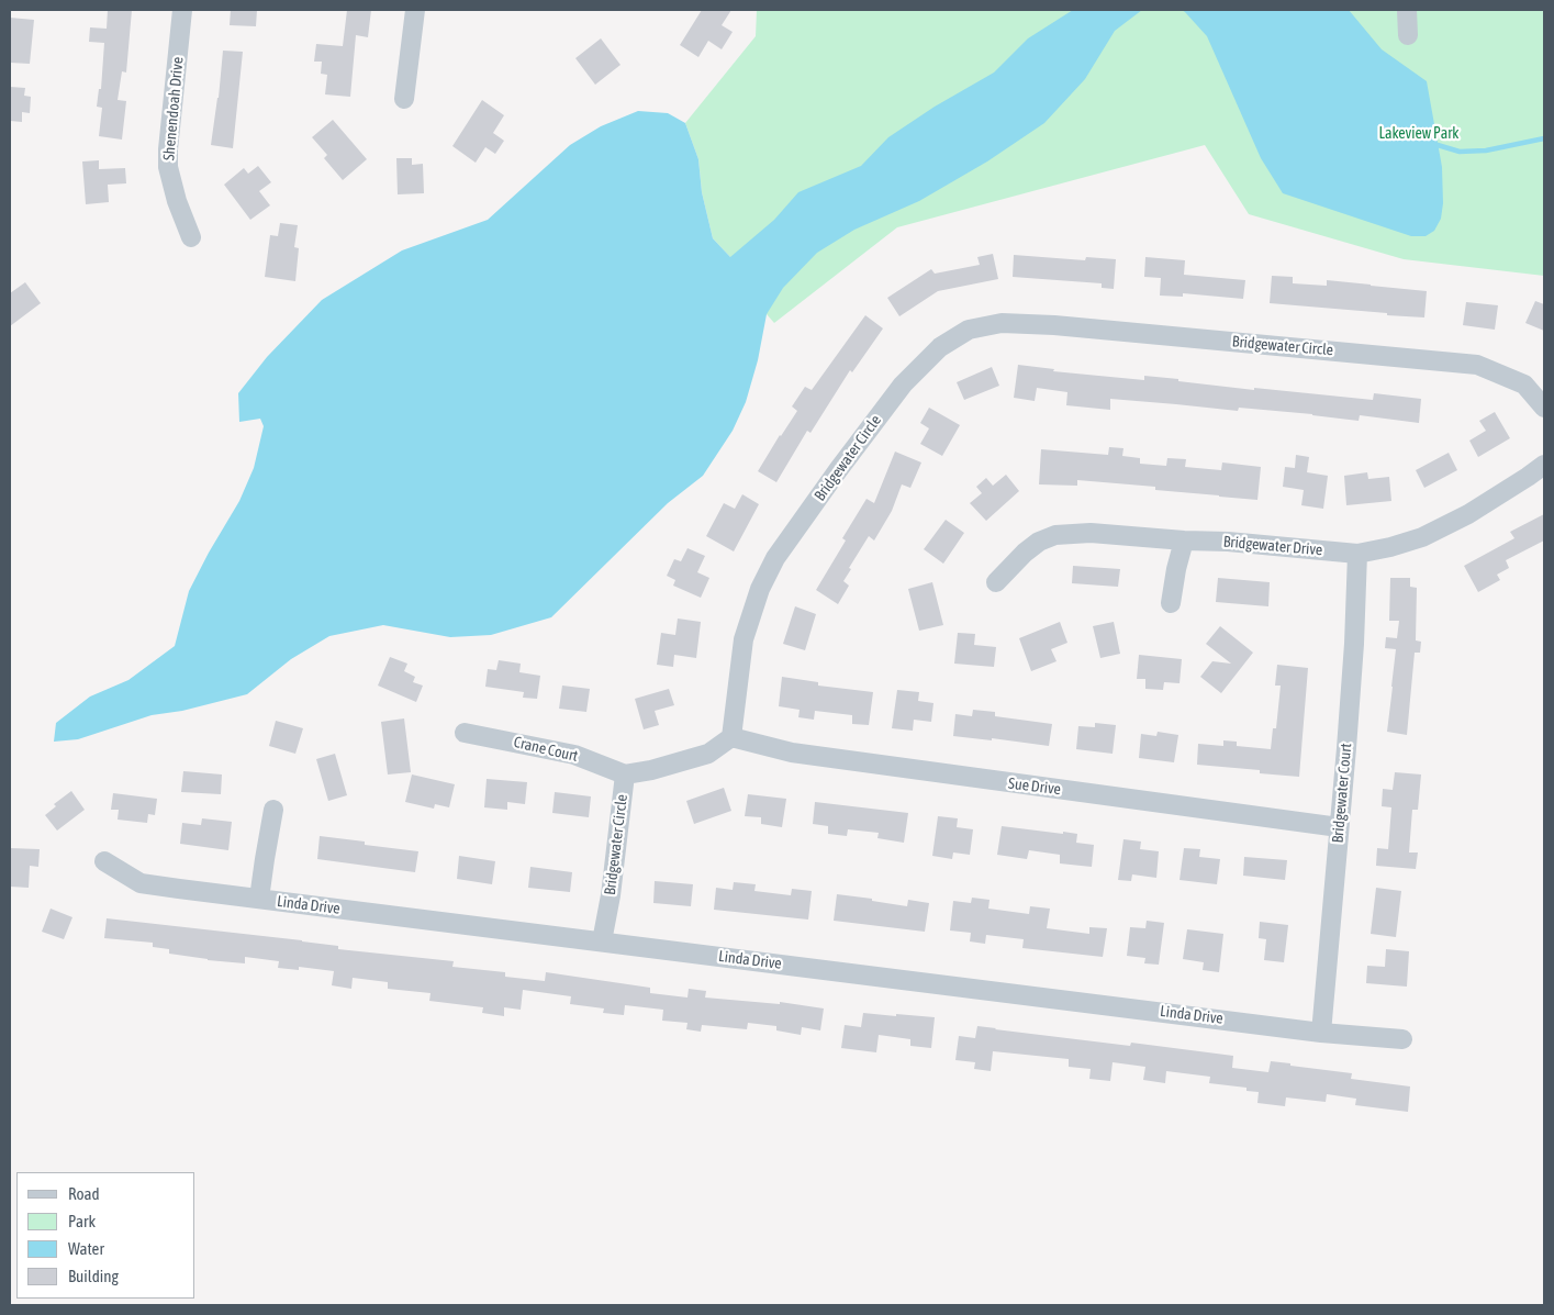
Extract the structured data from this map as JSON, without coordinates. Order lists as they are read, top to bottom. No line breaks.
{"streets":{"street":["Shenendoah Drive","Bridgewater Circle","Bridgewater Drive","Crane Court","Sue Drive","Bridgewater Court","Linda Drive"]},"crossings":[["Bridgewater Circle","Crane Court"],["Bridgewater Circle","Sue Drive"],["Bridgewater Circle","Linda Drive"],["Bridgewater Drive","Bridgewater Court"],["Sue Drive","Bridgewater Court"],["Bridgewater Court","Linda Drive"]],"parks":["Lakeview Park"],"legend":["Road","Park","Water","Building"]}
